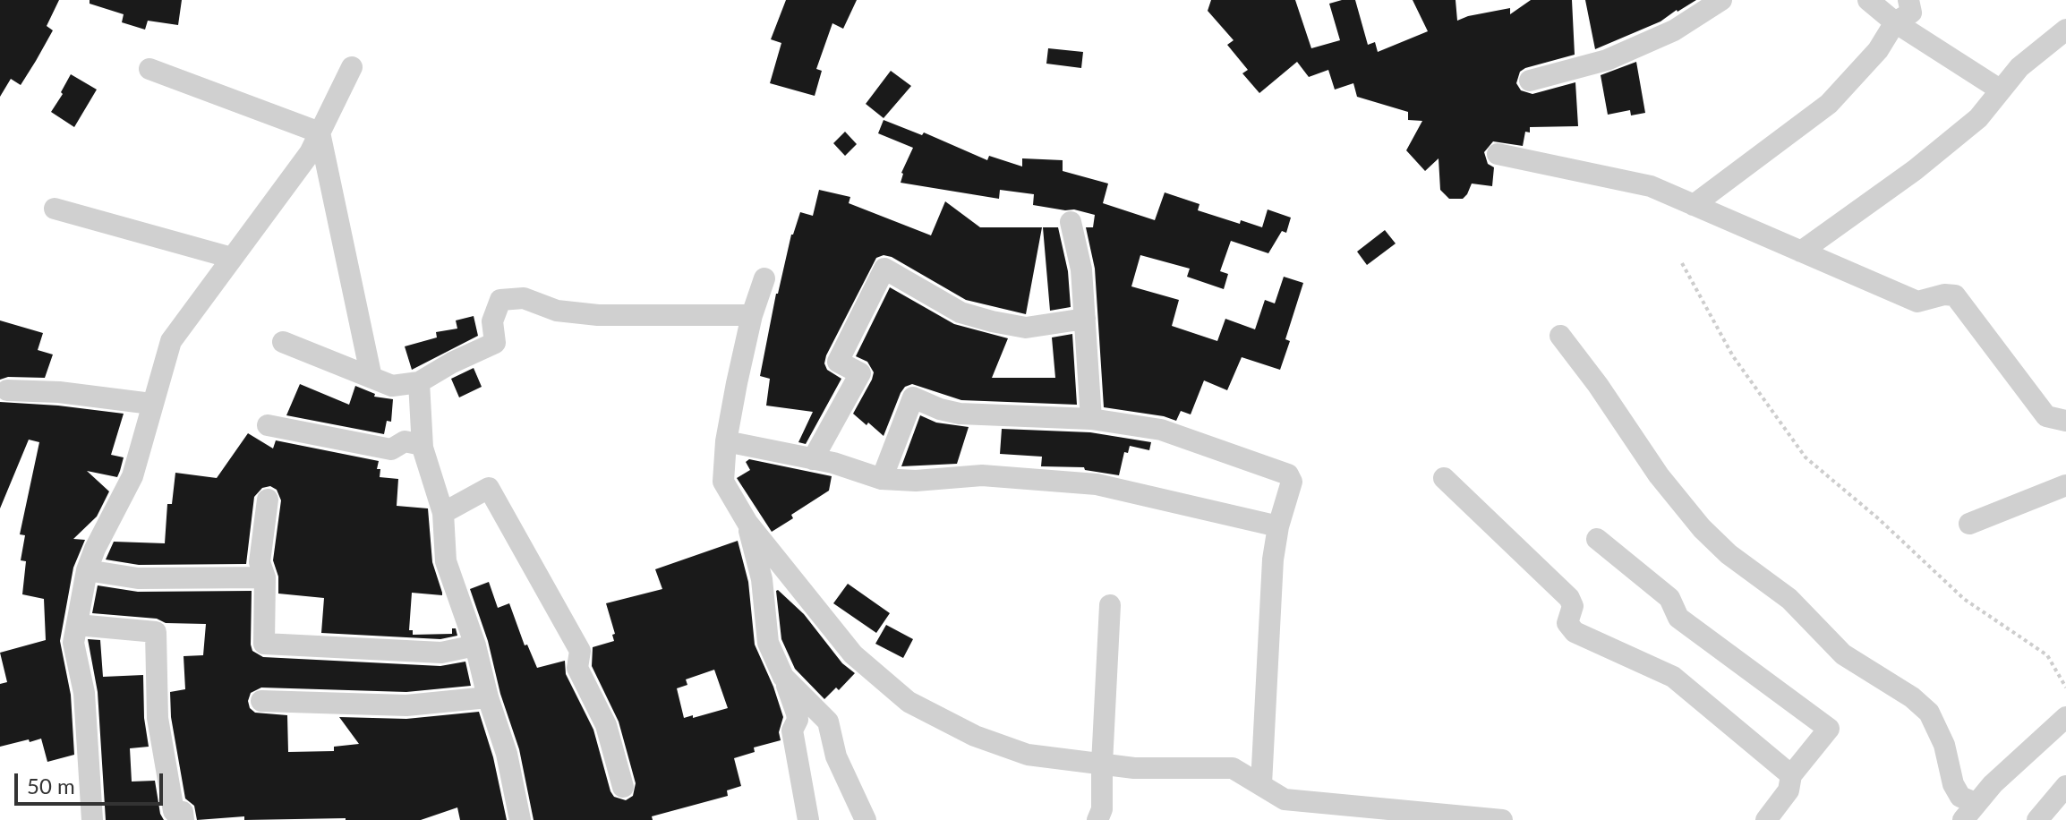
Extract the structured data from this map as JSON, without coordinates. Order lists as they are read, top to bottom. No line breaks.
{"scale_bar":"50 m"}
